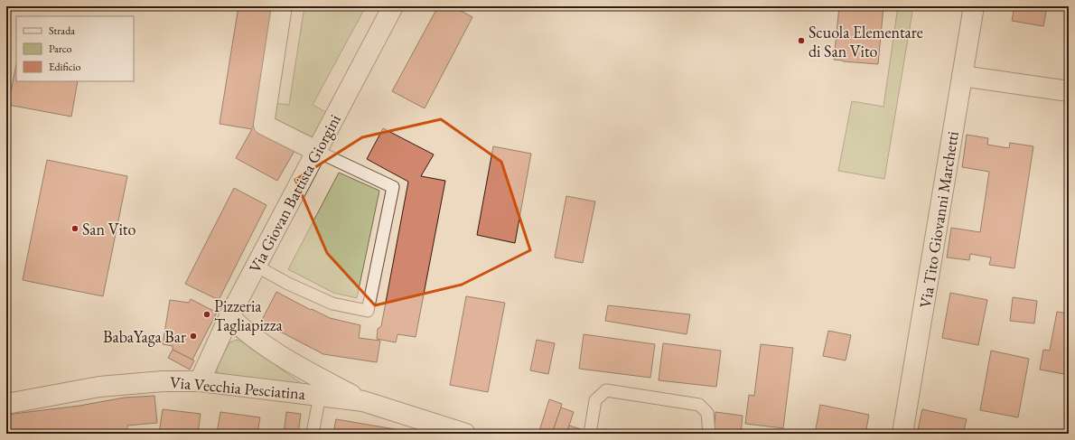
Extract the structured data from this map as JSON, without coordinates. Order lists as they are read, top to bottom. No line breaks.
{"streets":{"street":["Via Giovan Battista Giorgini","Via Tito Giovanni Marchetti","Via Vecchia Pesciatina"]},"crossings":[["Via Giovan Battista Giorgini","Via Vecchia Pesciatina"]],"places":["Scuola Elementare di San Vito","San Vito","Pizzeria Tagliapizza","BabaYaga Bar"],"legend":["Strada","Parco","Edificio"]}
